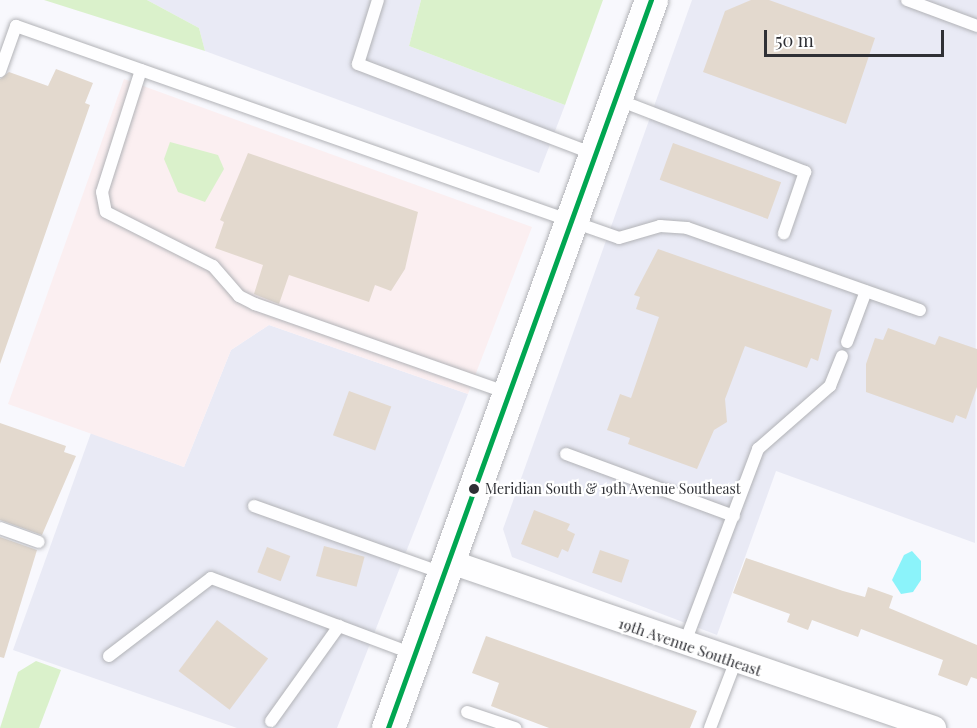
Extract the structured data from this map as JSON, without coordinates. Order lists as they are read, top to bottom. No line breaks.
{"streets":{"street":["19th Avenue Southeast"]},"places":["Meridian South & 19th Avenue Southeast"],"scale_bar":"50 m"}
